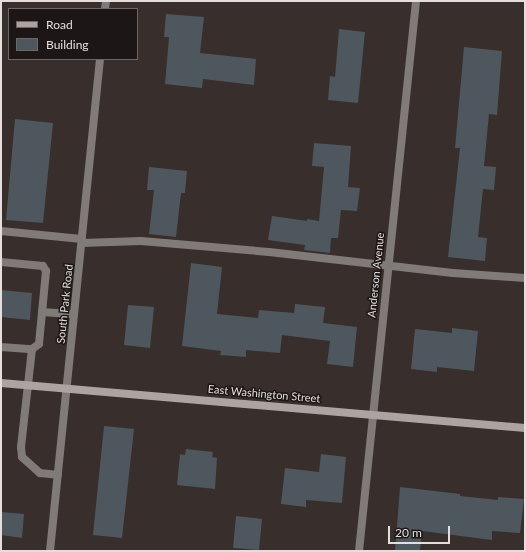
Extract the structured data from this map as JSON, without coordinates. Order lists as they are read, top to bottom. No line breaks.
{"streets":{"street":["Anderson Avenue","South Park Road","East Washington Street"]},"crossings":[["Anderson Avenue","East Washington Street"],["South Park Road","East Washington Street"]],"legend":["Road","Building"],"scale_bar":"20 m"}
